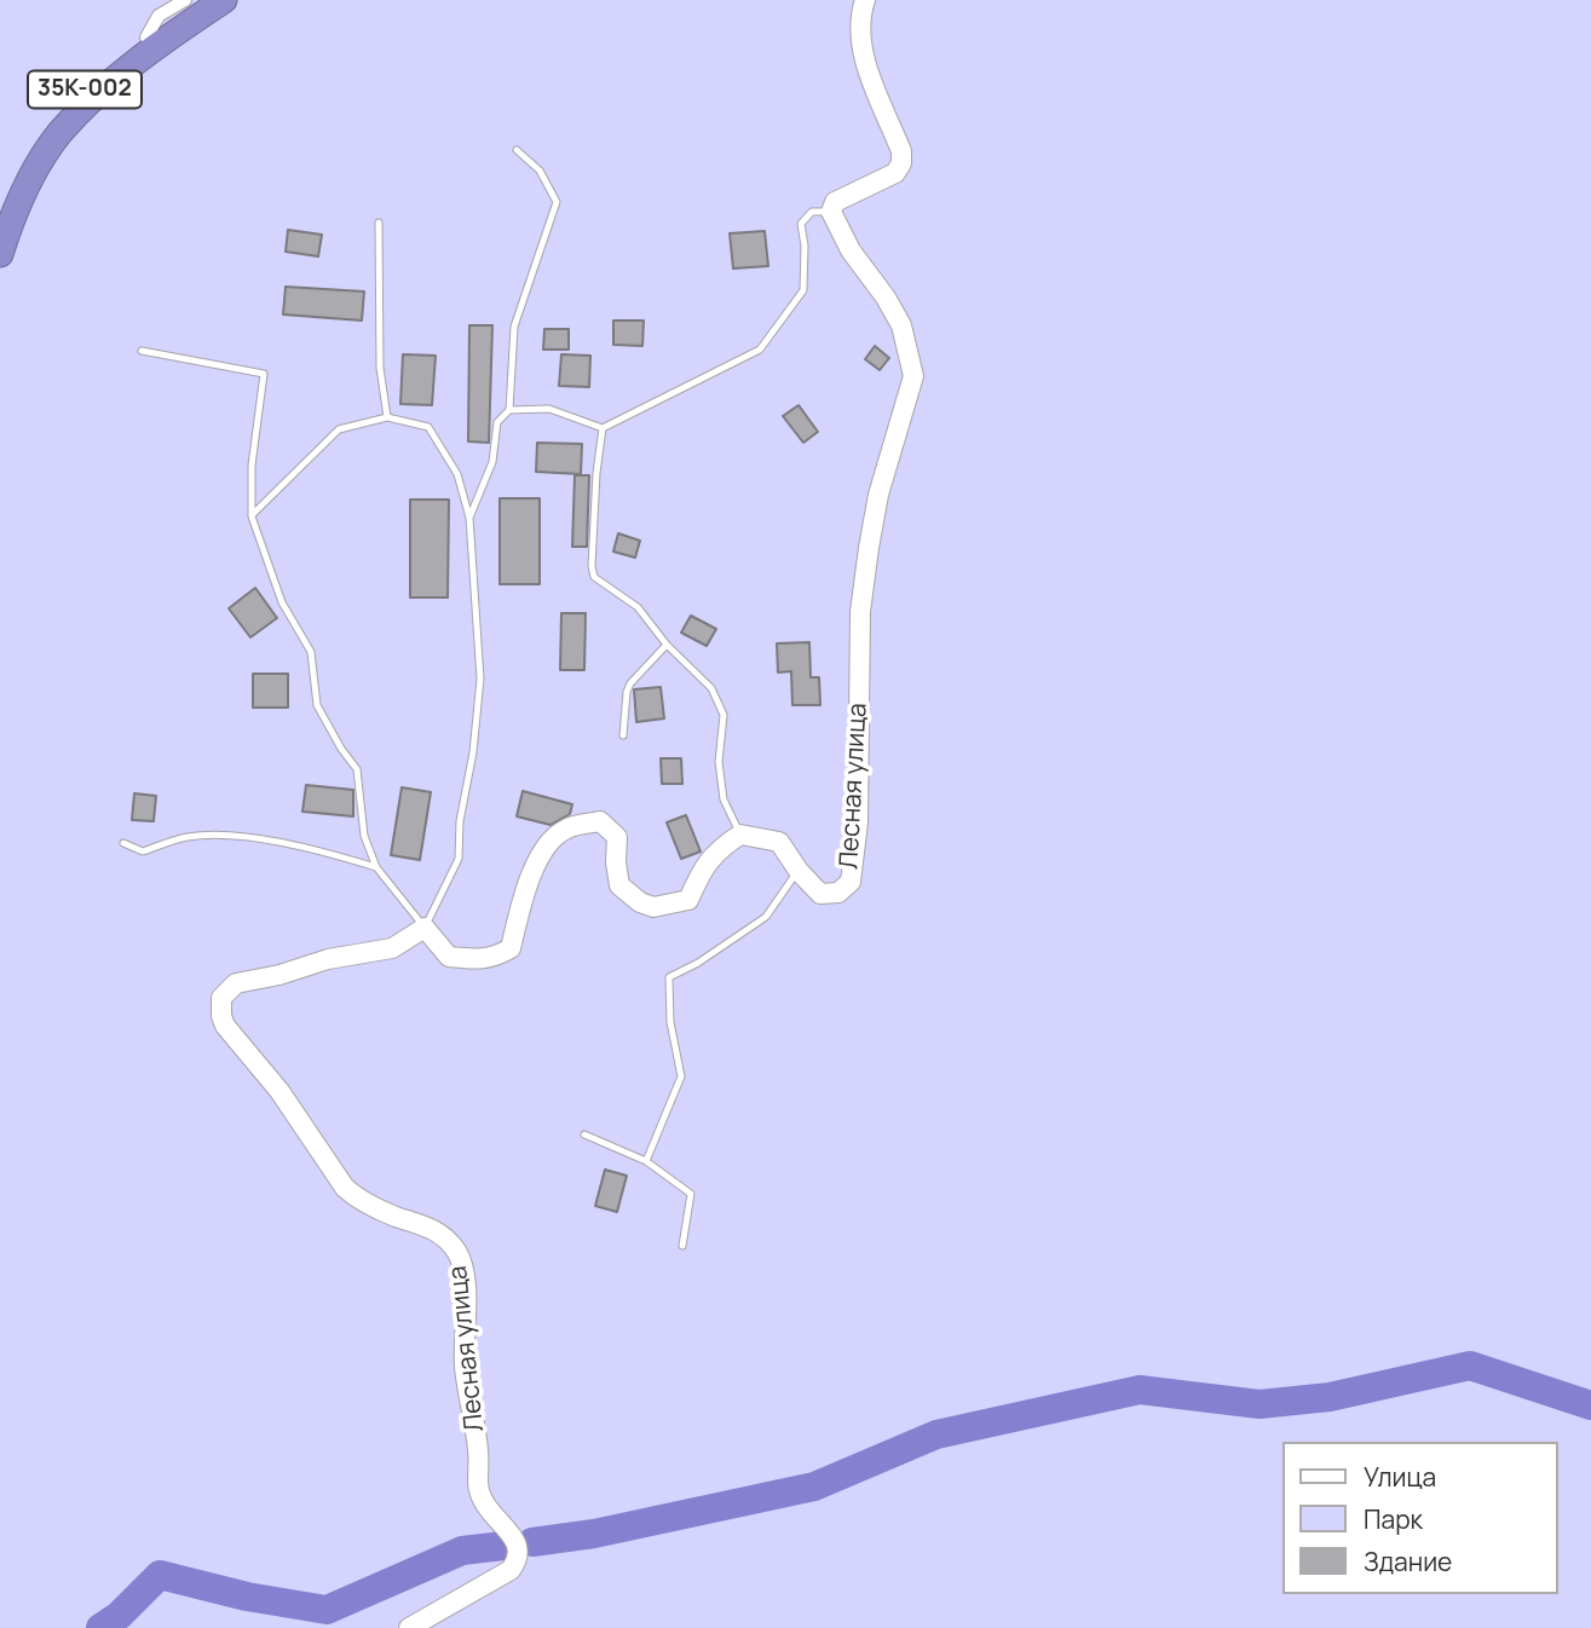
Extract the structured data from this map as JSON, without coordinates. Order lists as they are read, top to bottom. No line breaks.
{"streets":{"highway":["35К-002"],"street":["Лесная улица"]},"legend":["Улица","Парк","Здание"]}
